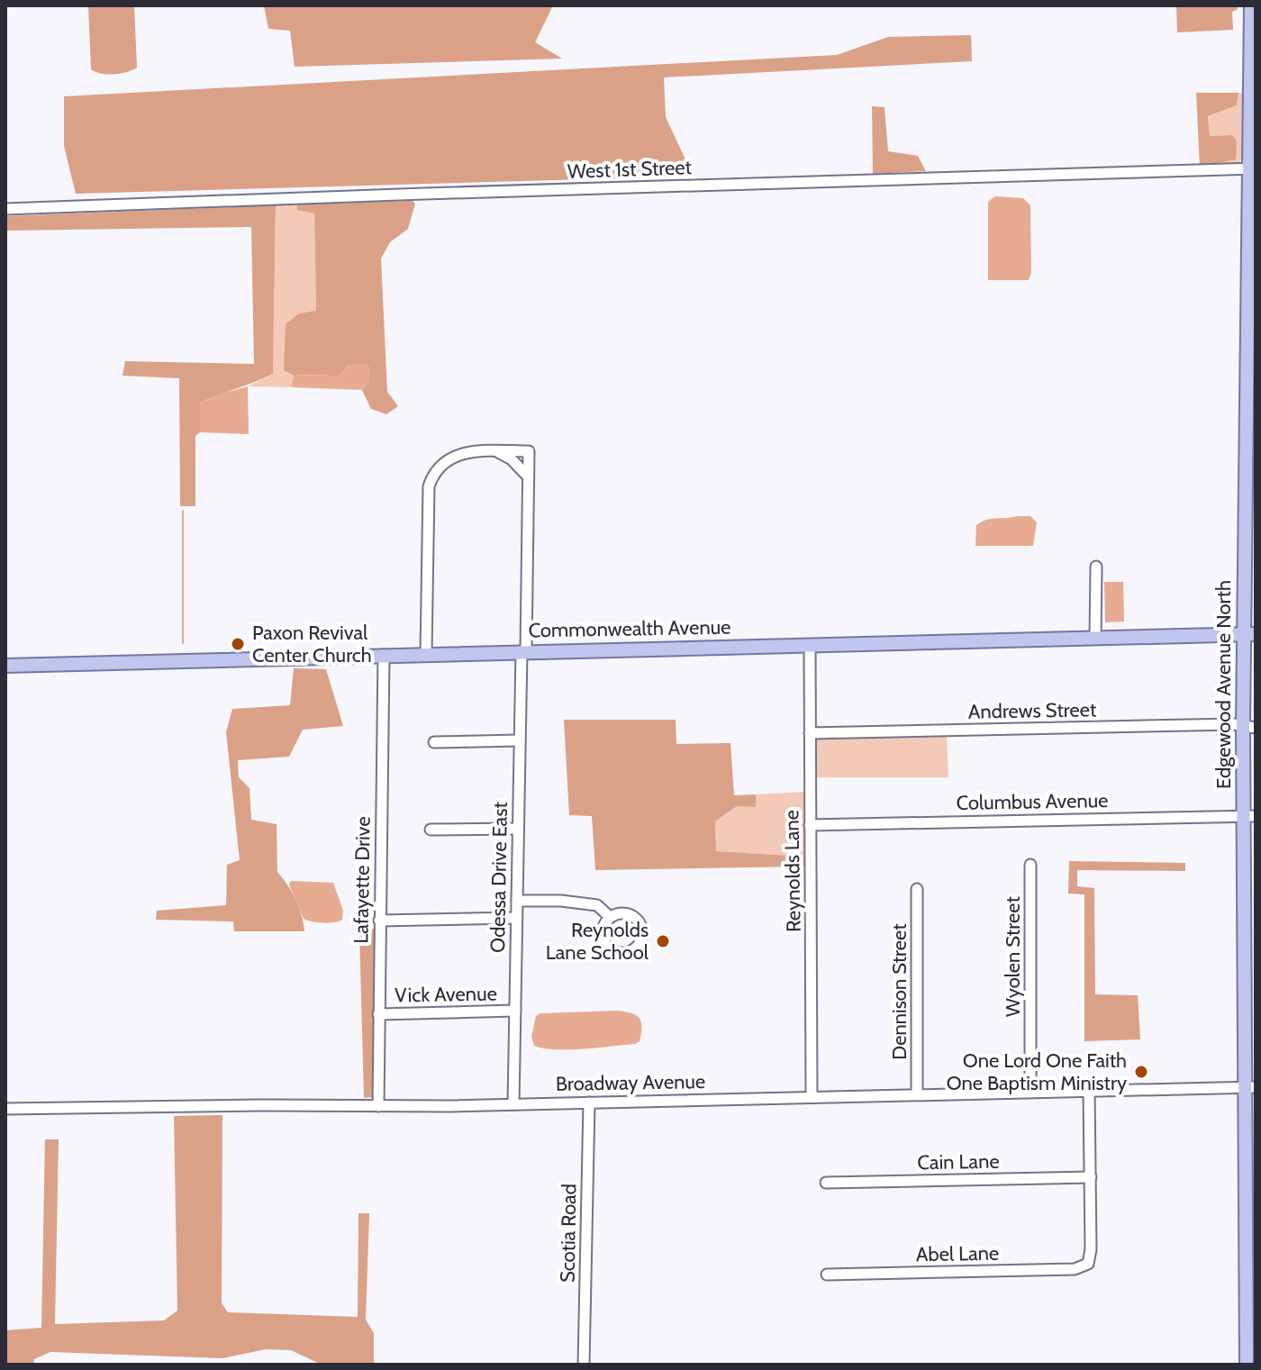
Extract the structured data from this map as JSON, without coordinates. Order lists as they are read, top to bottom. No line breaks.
{"streets":{"main road":["Commonwealth Avenue","Edgewood Avenue North"],"street":["West 1st Street","Andrews Street","Columbus Avenue","Reynolds Lane","Odessa Drive East","Lafayette Drive","Wyolen Street","Dennison Street","Vick Avenue","Broadway Avenue","Cain Lane","Scotia Road","Abel Lane"]},"crossings":[["West 1st Street","Edgewood Avenue North"],["Commonwealth Avenue","Edgewood Avenue North"],["Commonwealth Avenue","Reynolds Lane"],["Commonwealth Avenue","Odessa Drive East"],["Commonwealth Avenue","Lafayette Drive"],["Edgewood Avenue North","Andrews Street"],["Edgewood Avenue North","Columbus Avenue"],["Edgewood Avenue North","Broadway Avenue"],["Andrews Street","Reynolds Lane"],["Columbus Avenue","Reynolds Lane"],["Reynolds Lane","Broadway Avenue"],["Odessa Drive East","Vick Avenue"],["Odessa Drive East","Broadway Avenue"],["Lafayette Drive","Vick Avenue"],["Lafayette Drive","Broadway Avenue"],["Wyolen Street","Broadway Avenue"],["Dennison Street","Broadway Avenue"],["Broadway Avenue","Scotia Road"],["Cain Lane","Abel Lane"]],"places":["Paxon Revival Center Church","Reynolds Lane School","One Lord One Faith One Baptism Ministry"]}
